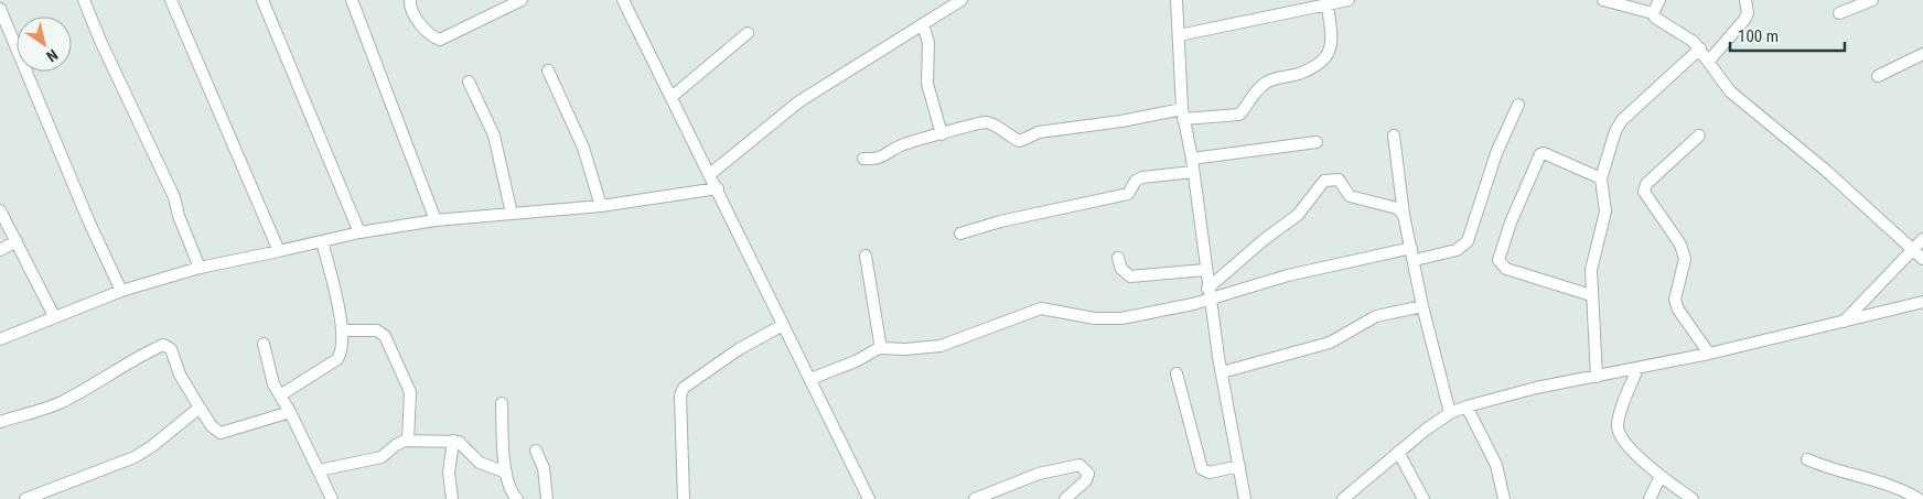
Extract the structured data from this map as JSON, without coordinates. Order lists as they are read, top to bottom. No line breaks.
{"scale_bar":"100 m","north":"bottom right"}
